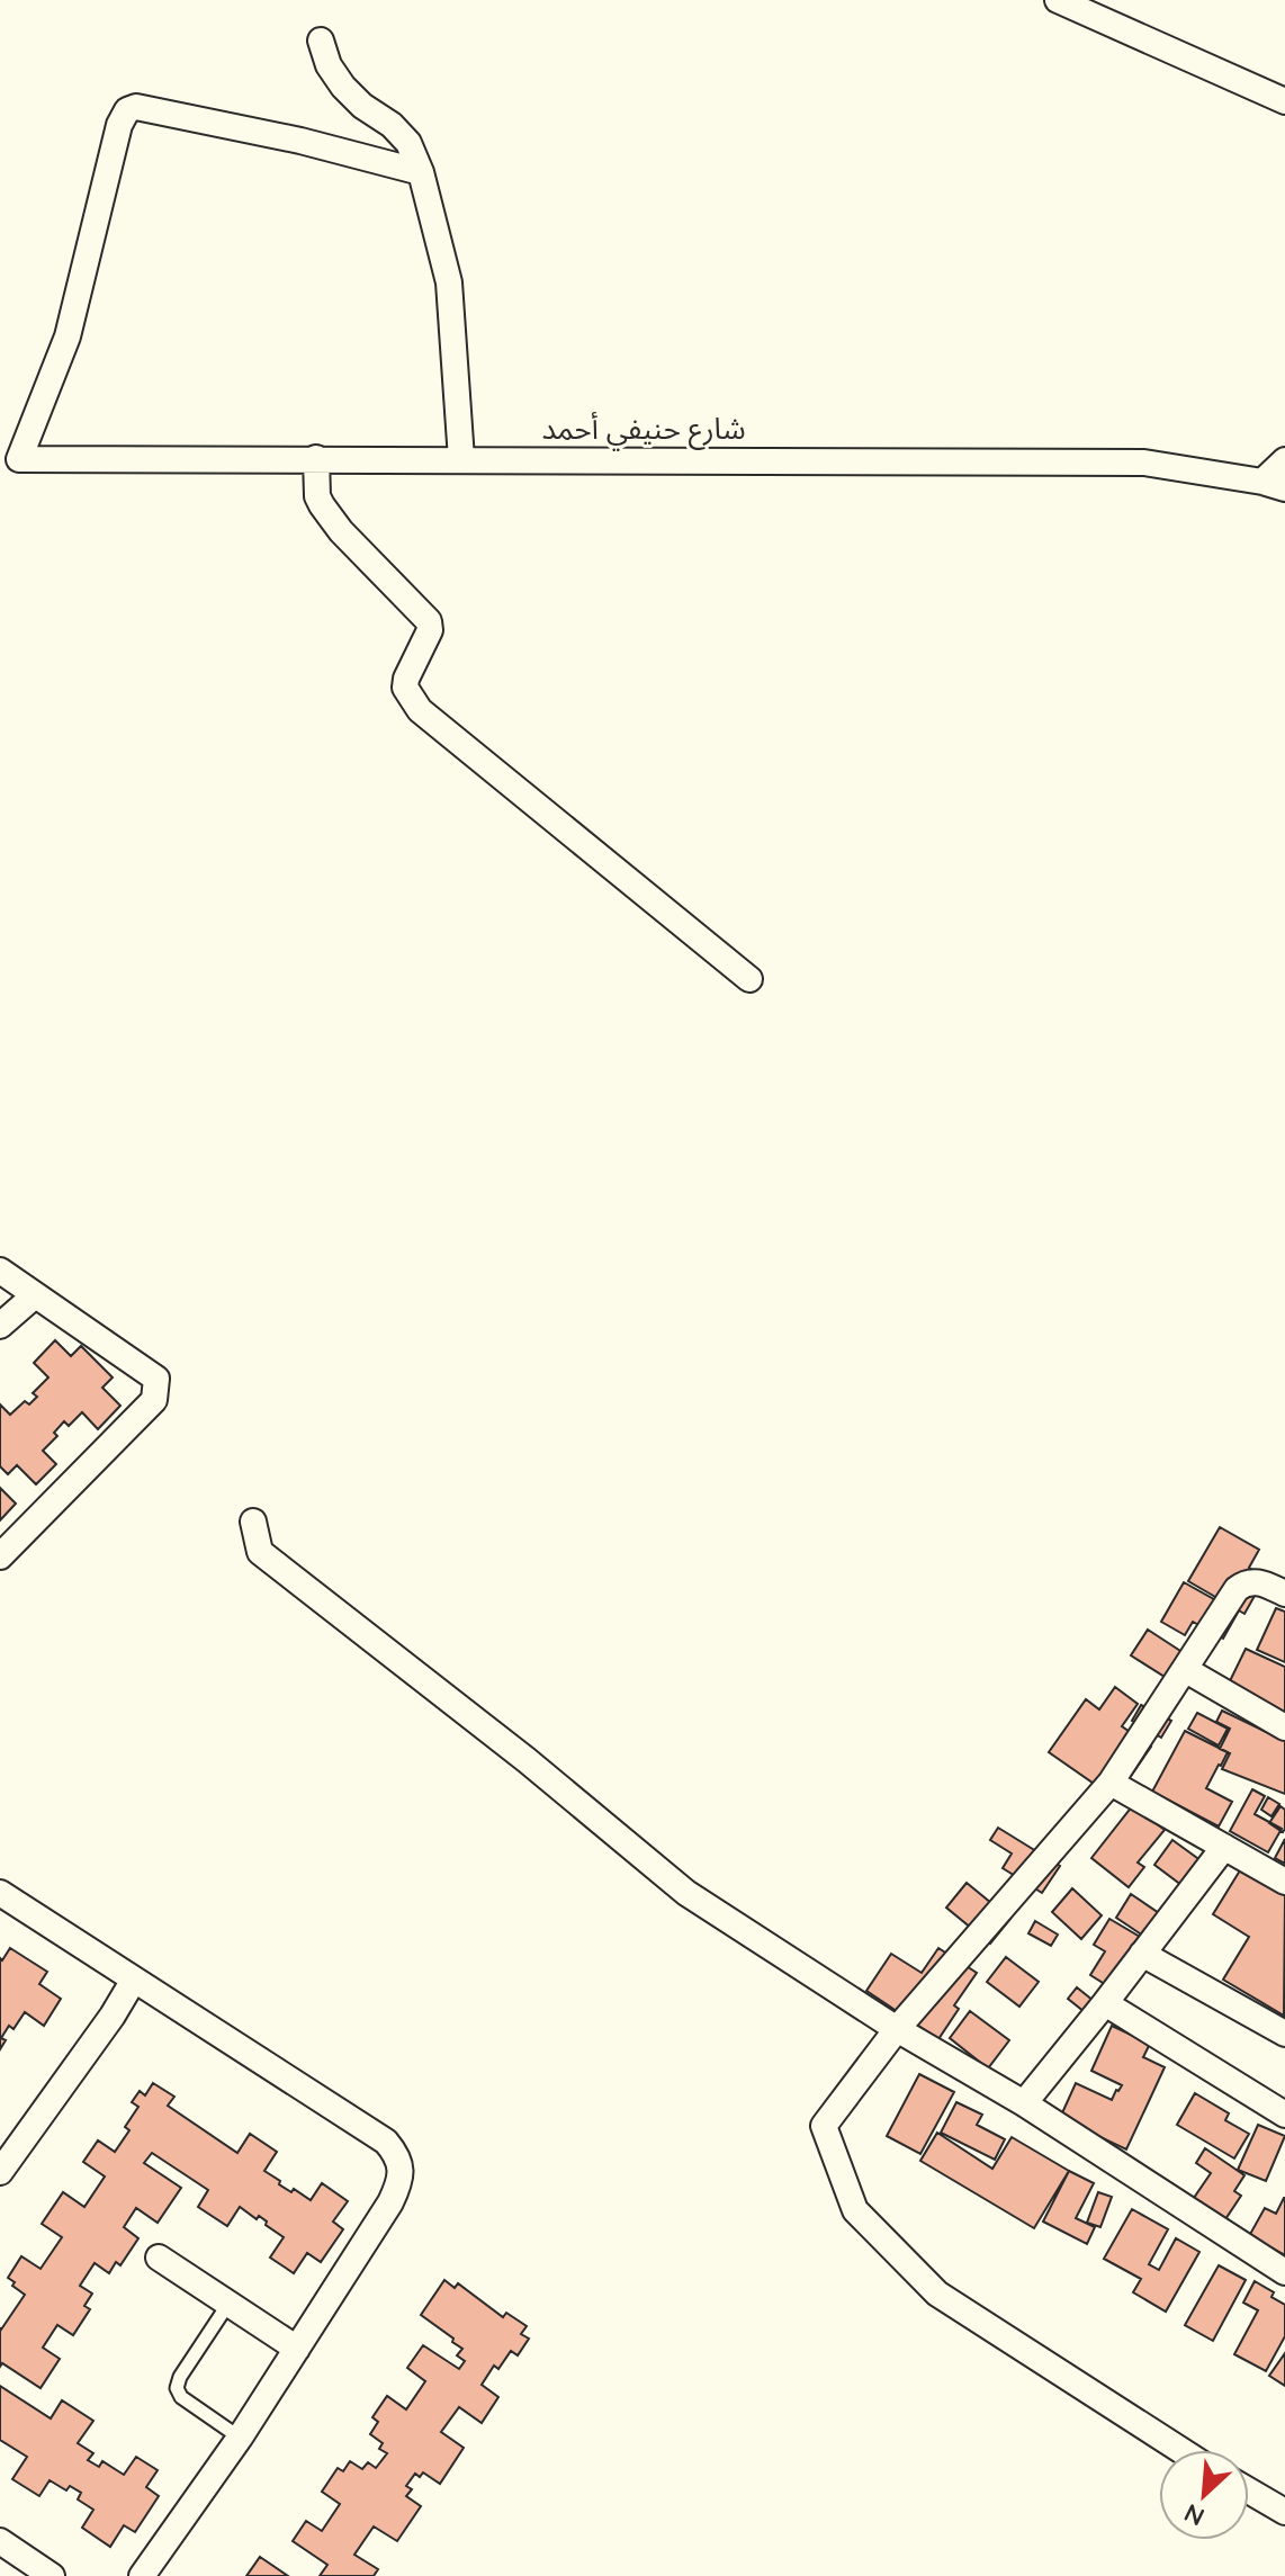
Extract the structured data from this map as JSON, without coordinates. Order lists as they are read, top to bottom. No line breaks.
{"streets":{"street":["شارع حنيفي أحمد"]},"north":"bottom left"}
